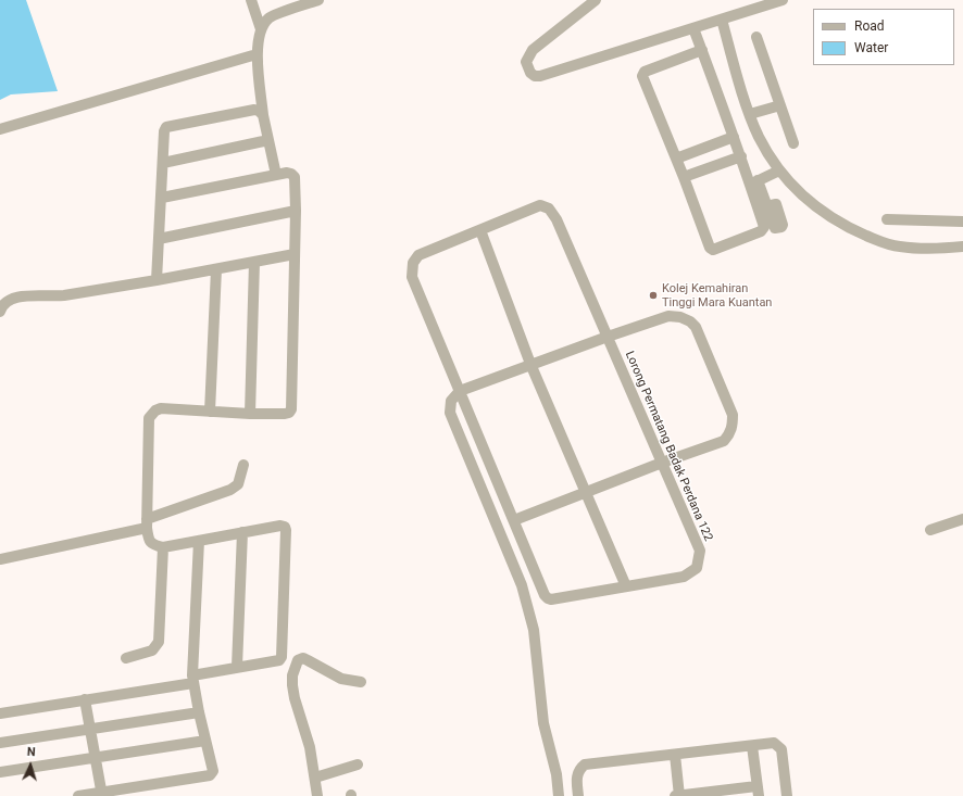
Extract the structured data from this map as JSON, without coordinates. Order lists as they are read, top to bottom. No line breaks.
{"streets":{"street":["Lorong Permatang Badak Perdana 122"]},"places":["Kolej Kemahiran Tinggi Mara Kuantan"],"legend":["Road","Water"],"north":"top"}
